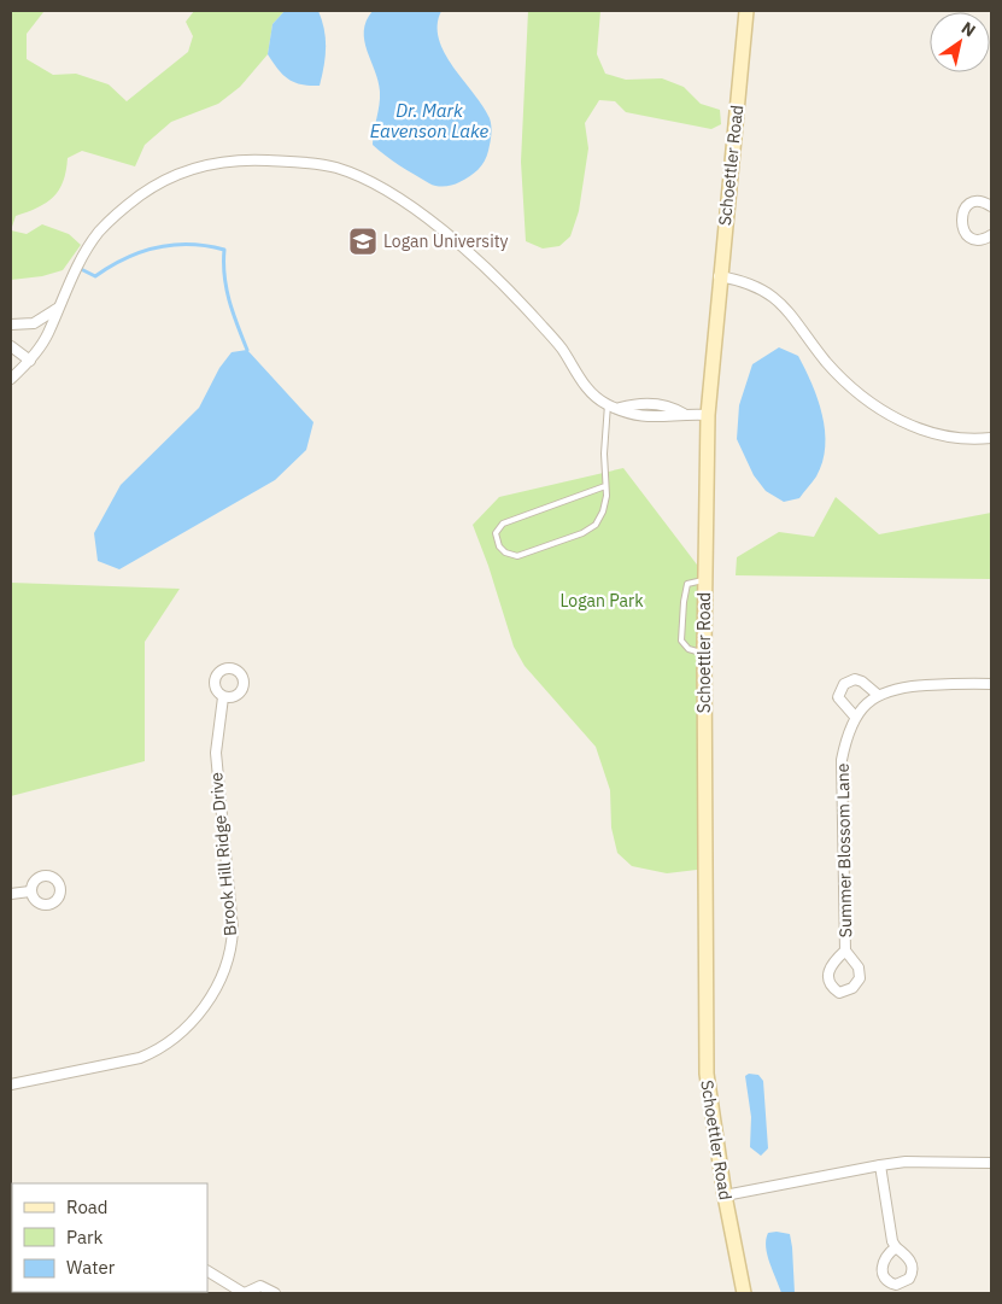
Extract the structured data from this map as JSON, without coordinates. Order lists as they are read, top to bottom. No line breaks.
{"streets":{"street":["Schoettler Road","Summer Blossom Lane","Brook Hill Ridge Drive"]},"water":["Dr. Mark Eavenson Lake"],"parks":["Logan Park"],"places":{"school or university":["Logan University"]},"legend":["Road","Park","Water"],"north":"top right"}
